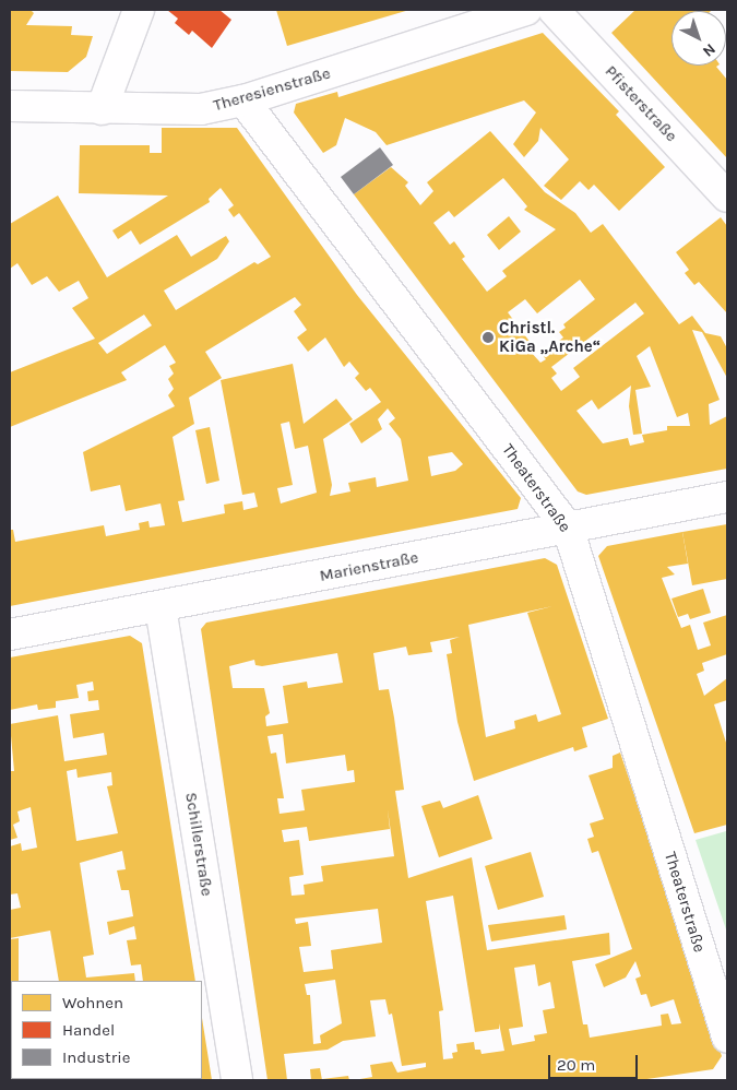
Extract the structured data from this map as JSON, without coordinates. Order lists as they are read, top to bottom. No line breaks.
{"streets":{"street":["Theresienstraße","Pfisterstraße","Theaterstraße","Marienstraße","Schillerstraße"]},"crossings":[["Theresienstraße","Theaterstraße"],["Theaterstraße","Marienstraße"],["Marienstraße","Schillerstraße"]],"places":["Christl. KiGa „Arche“"],"legend":["Wohnen","Handel","Industrie"],"scale_bar":"20 m","north":"bottom right"}
